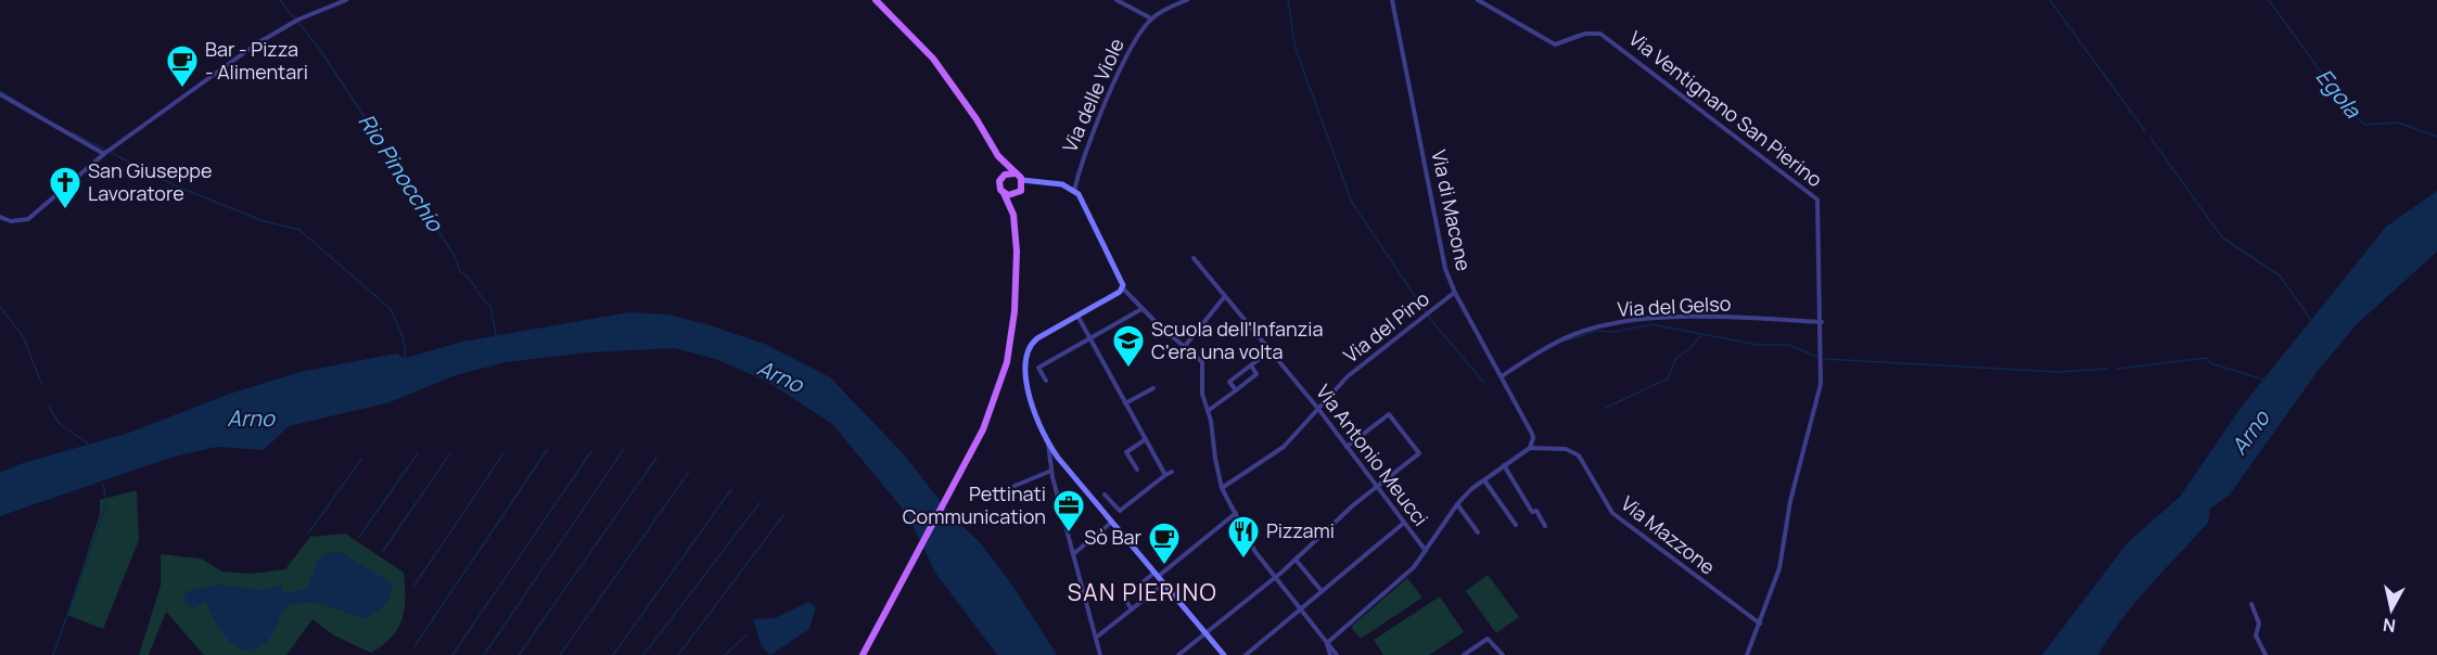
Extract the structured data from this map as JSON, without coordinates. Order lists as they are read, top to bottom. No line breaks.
{"streets":{"street":["Via delle Viole","Via Ventignano San Pierino","Via di Macone","Via del Gelso","Via del Pino","Via Antonio Meucci","Via Mazzone"]},"crossings":[["Via Ventignano San Pierino","Via del Gelso"],["Via Ventignano San Pierino","Via Mazzone"],["Via di Macone","Via del Gelso"],["Via di Macone","Via del Pino"],["Via di Macone","Via Mazzone"],["Via del Pino","Via Antonio Meucci"]],"districts":["SAN PIERINO"],"water":["Egola","Rio Pinocchio","Arno"],"places":{"cafe":["Bar - Pizza - Alimentari","Sò Bar"],"church":["San Giuseppe Lavoratore"],"school or university":["Scuola dell'Infanzia C'era una volta"],"office":["Pettinati Communication"],"restaurant":["Pizzami"]},"north":"bottom"}
